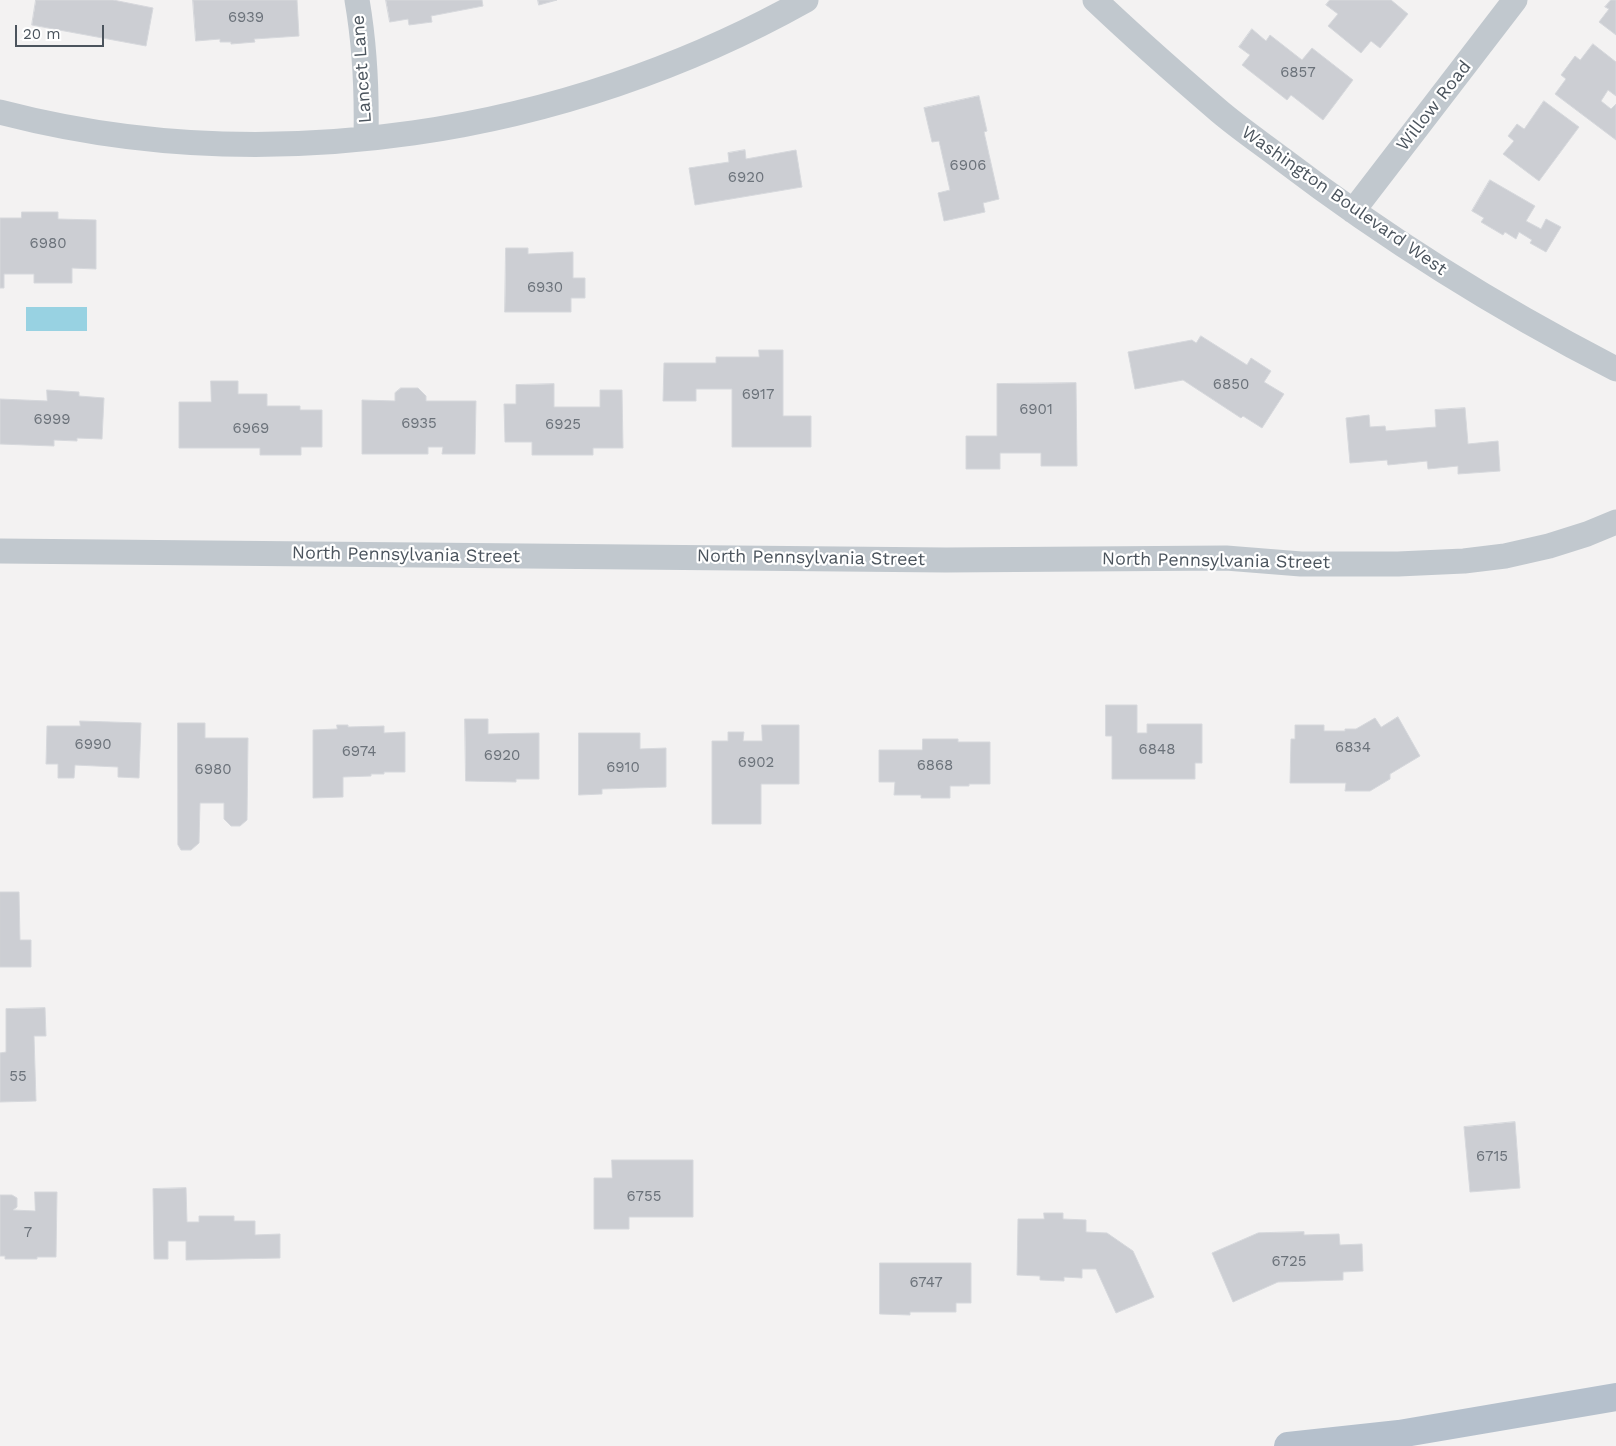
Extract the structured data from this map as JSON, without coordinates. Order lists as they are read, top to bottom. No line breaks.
{"streets":{"street":["Lancet Lane","Willow Road","Washington Boulevard West","North Pennsylvania Street"]},"crossings":[["Willow Road","Washington Boulevard West"]],"house_numbers":["6939","6857","6906","6920","6980","6930","6850","6917","6901","6999","6935","6925","6969","6990","6834","6848","6974","6920","6902","6868","6910","6980","55","6715","6755","7","6725","6747"],"scale_bar":"20 m"}
